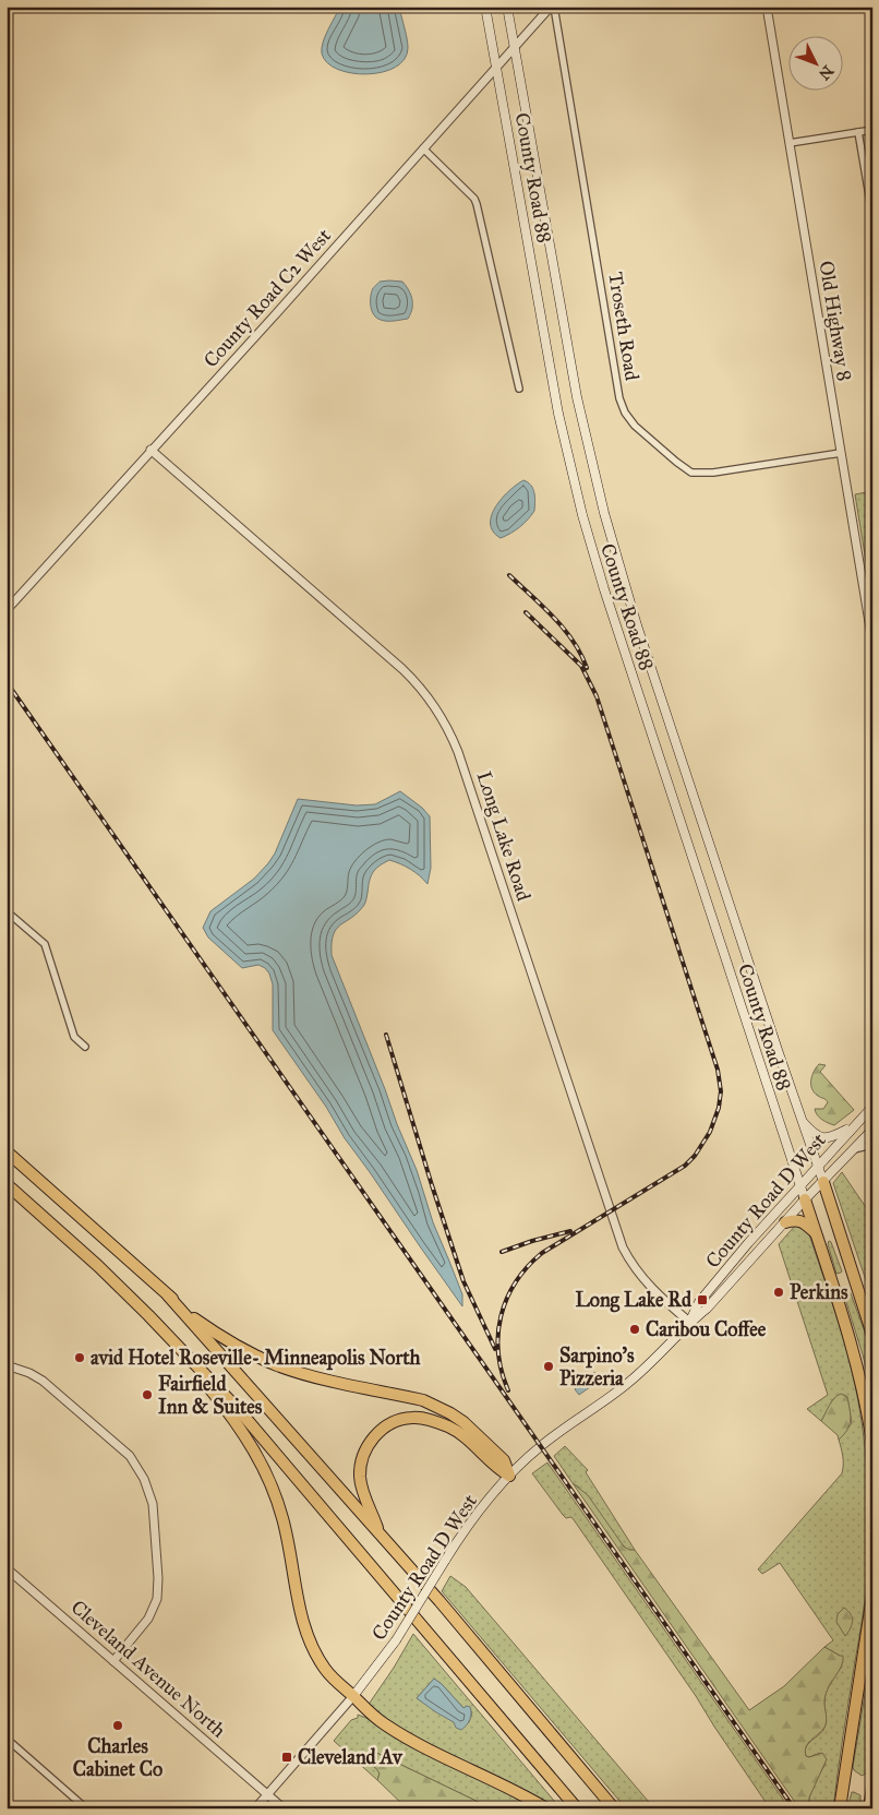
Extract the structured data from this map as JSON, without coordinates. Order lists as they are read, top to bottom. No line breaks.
{"streets":{"main road":["County Road 88","County Road D West"],"street":["County Road C2 West","Old Highway 8","Troseth Road","Long Lake Road","Cleveland Avenue North"]},"crossings":[["County Road 88","County Road C2 West"],["County Road 88","County Road D West"],["County Road C2 West","Troseth Road"],["County Road C2 West","Long Lake Road"],["Old Highway 8","Troseth Road"],["Long Lake Road","County Road D West"],["County Road D West","Cleveland Avenue North"]],"places":{"other":["Perkins","Caribou Coffee","avid Hotel Roseville- Minneapolis North","Sarpino's Pizzeria","Fairfield Inn & Suites","Charles Cabinet Co"],"transit":["Long Lake Rd","Cleveland Av"]},"north":"bottom right"}
